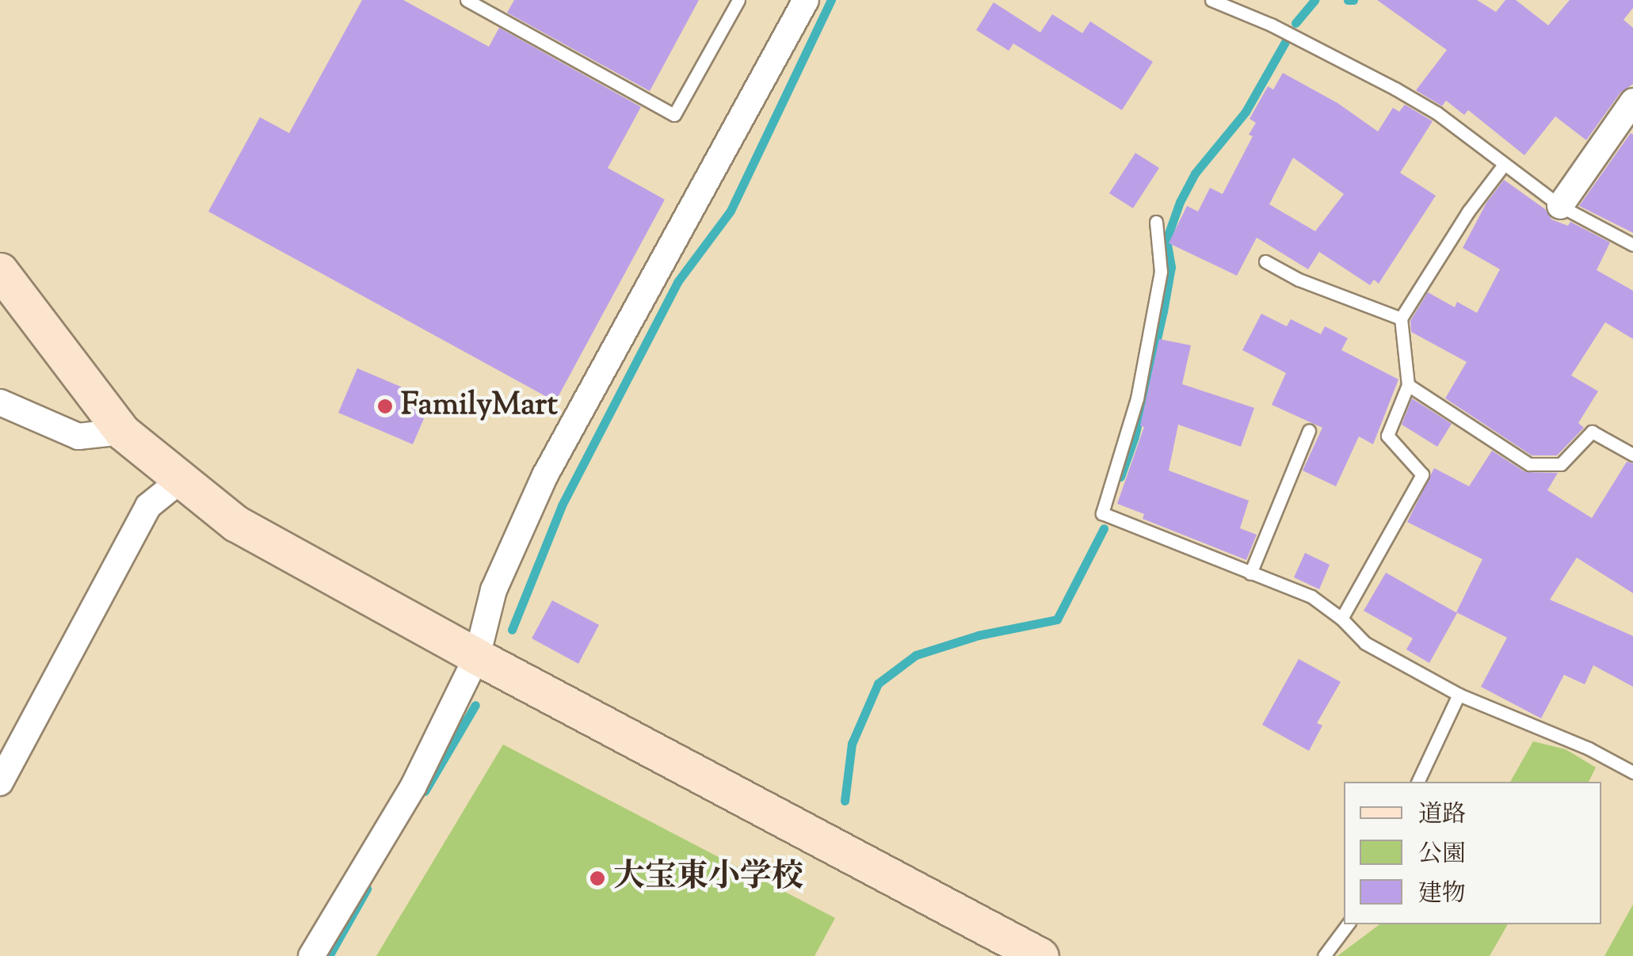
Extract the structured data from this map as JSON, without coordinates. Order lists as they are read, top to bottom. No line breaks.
{"places":["FamilyMart","大宝東小学校"],"legend":["道路","公園","建物"]}
